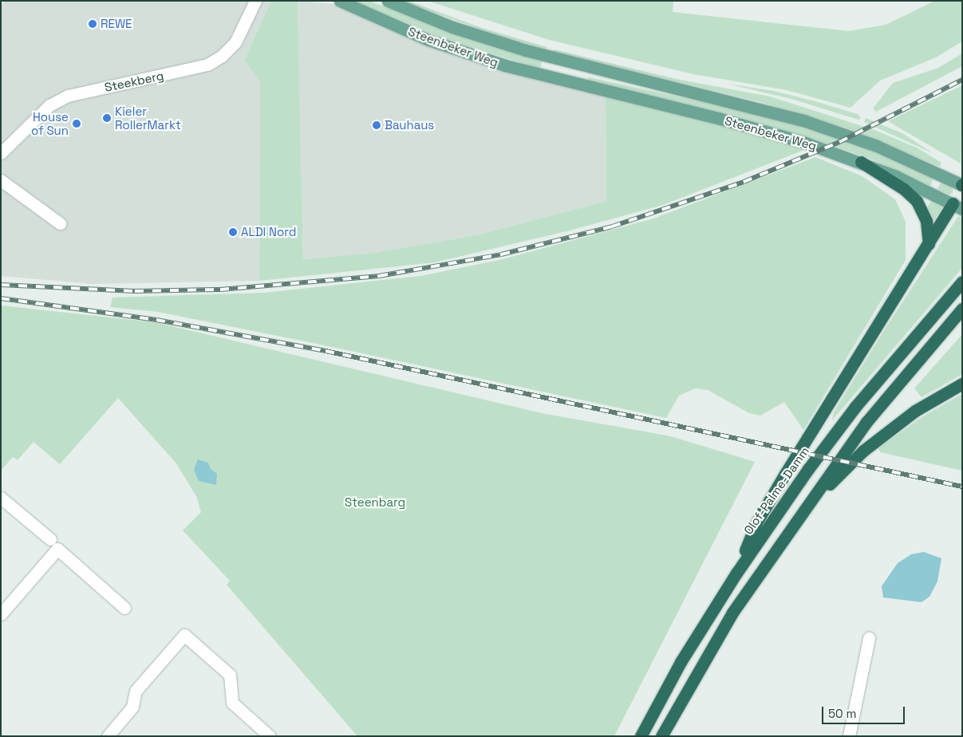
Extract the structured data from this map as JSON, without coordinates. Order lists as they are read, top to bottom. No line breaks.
{"streets":{"highway":["Olof-Palme-Damm"],"main road":["Steenbeker Weg"],"street":["Steekberg"]},"parks":["Steenbarg"],"places":["REWE","Kieler RollerMarkt","House of Sun","Bauhaus","ALDI Nord"],"scale_bar":"50 m"}
